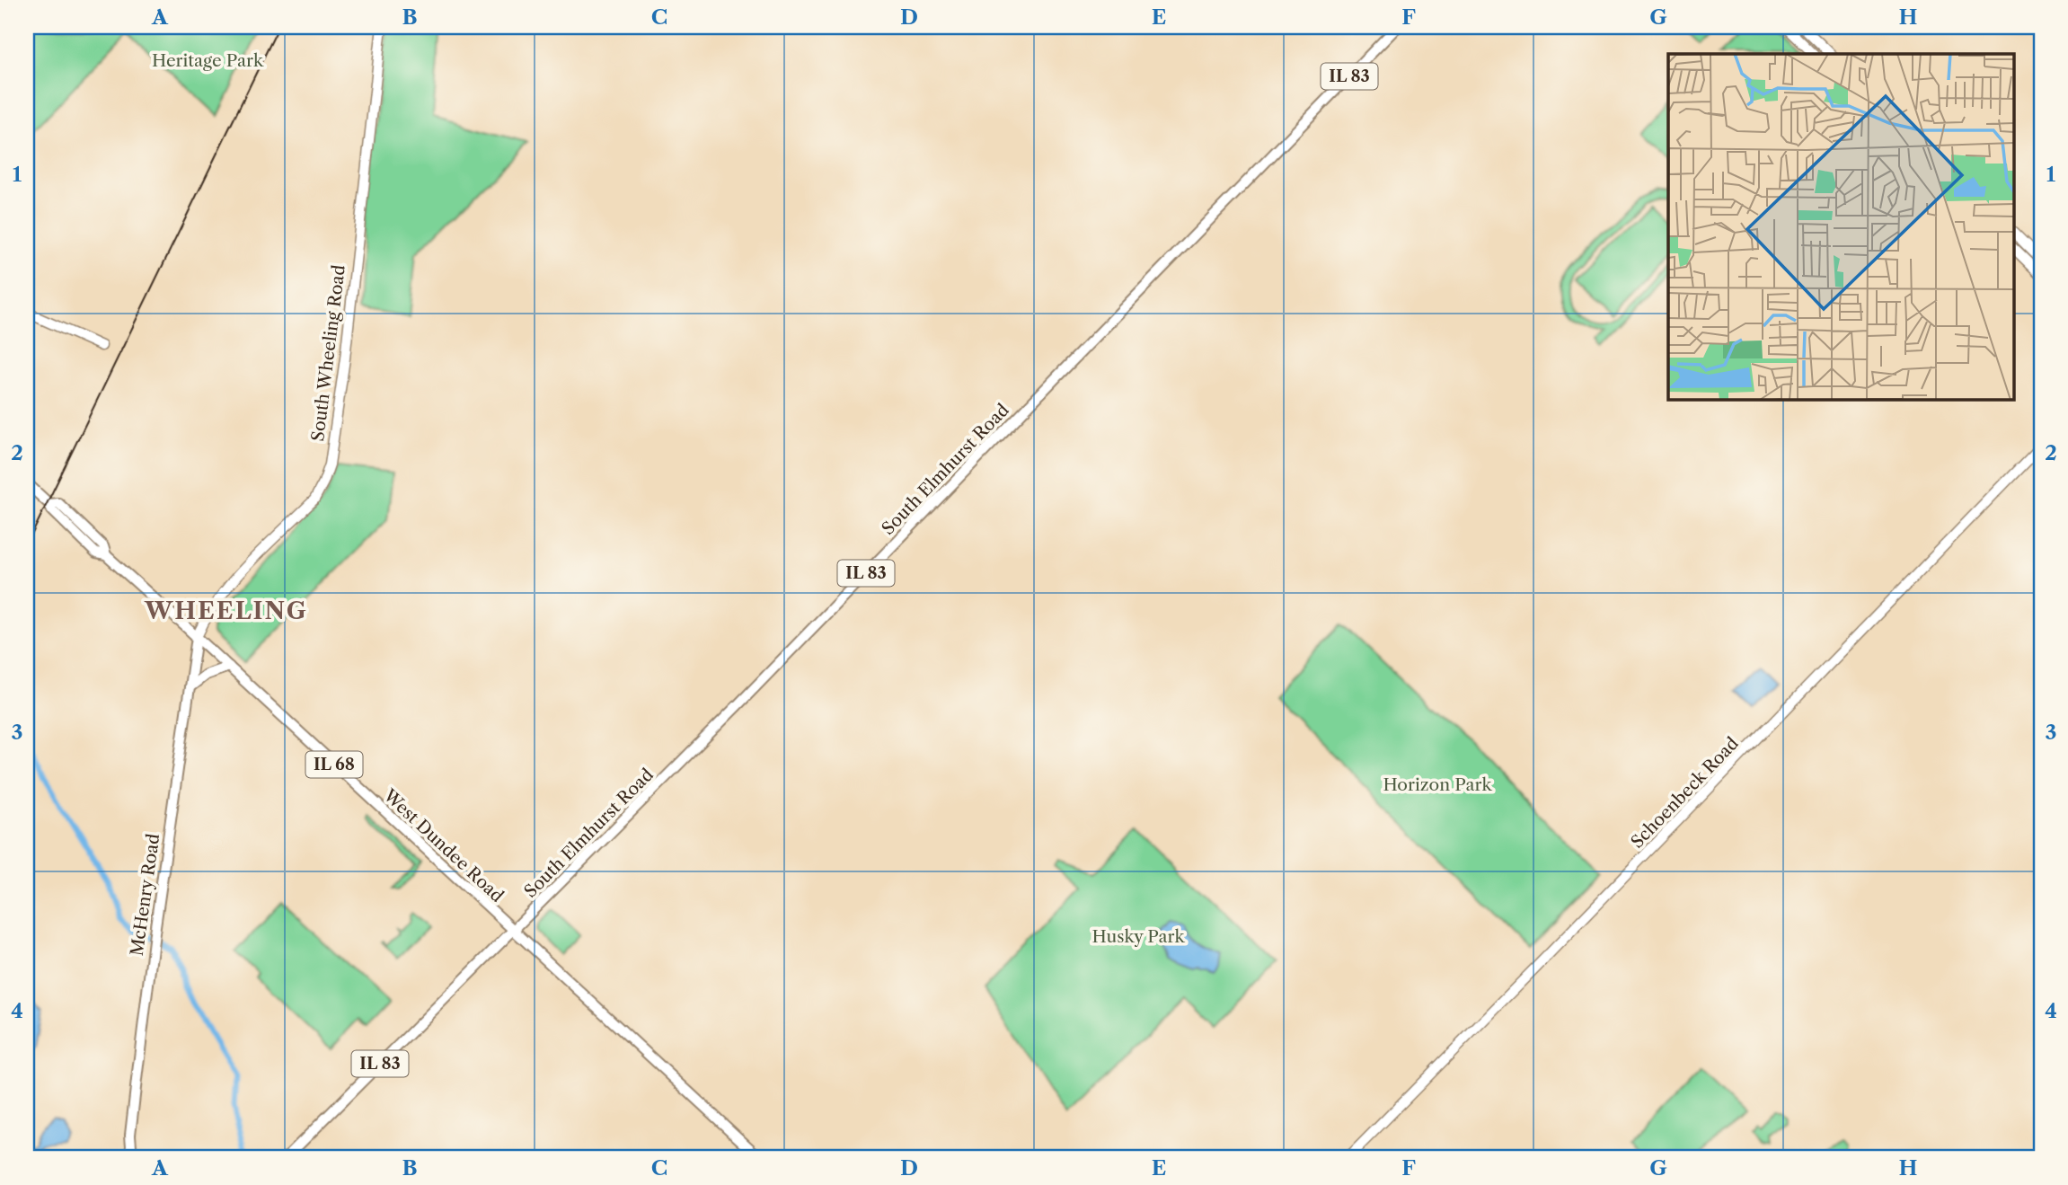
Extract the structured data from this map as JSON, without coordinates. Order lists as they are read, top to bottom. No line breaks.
{"streets":{"main road":["IL 83","South Wheeling Road","South Elmhurst Road","IL 68","Schoenbeck Road","West Dundee Road","McHenry Road"]},"crossings":[["IL 83","South Elmhurst Road"],["IL 83","West Dundee Road"],["South Wheeling Road","West Dundee Road"],["South Wheeling Road","McHenry Road"],["South Elmhurst Road","West Dundee Road"],["West Dundee Road","McHenry Road"]],"districts":["WHEELING"],"parks":["Heritage Park","Horizon Park","Husky Park"],"grid":{"columns":["A","B","C","D","E","F","G","H"],"rows":["1","2","3","4"]}}
